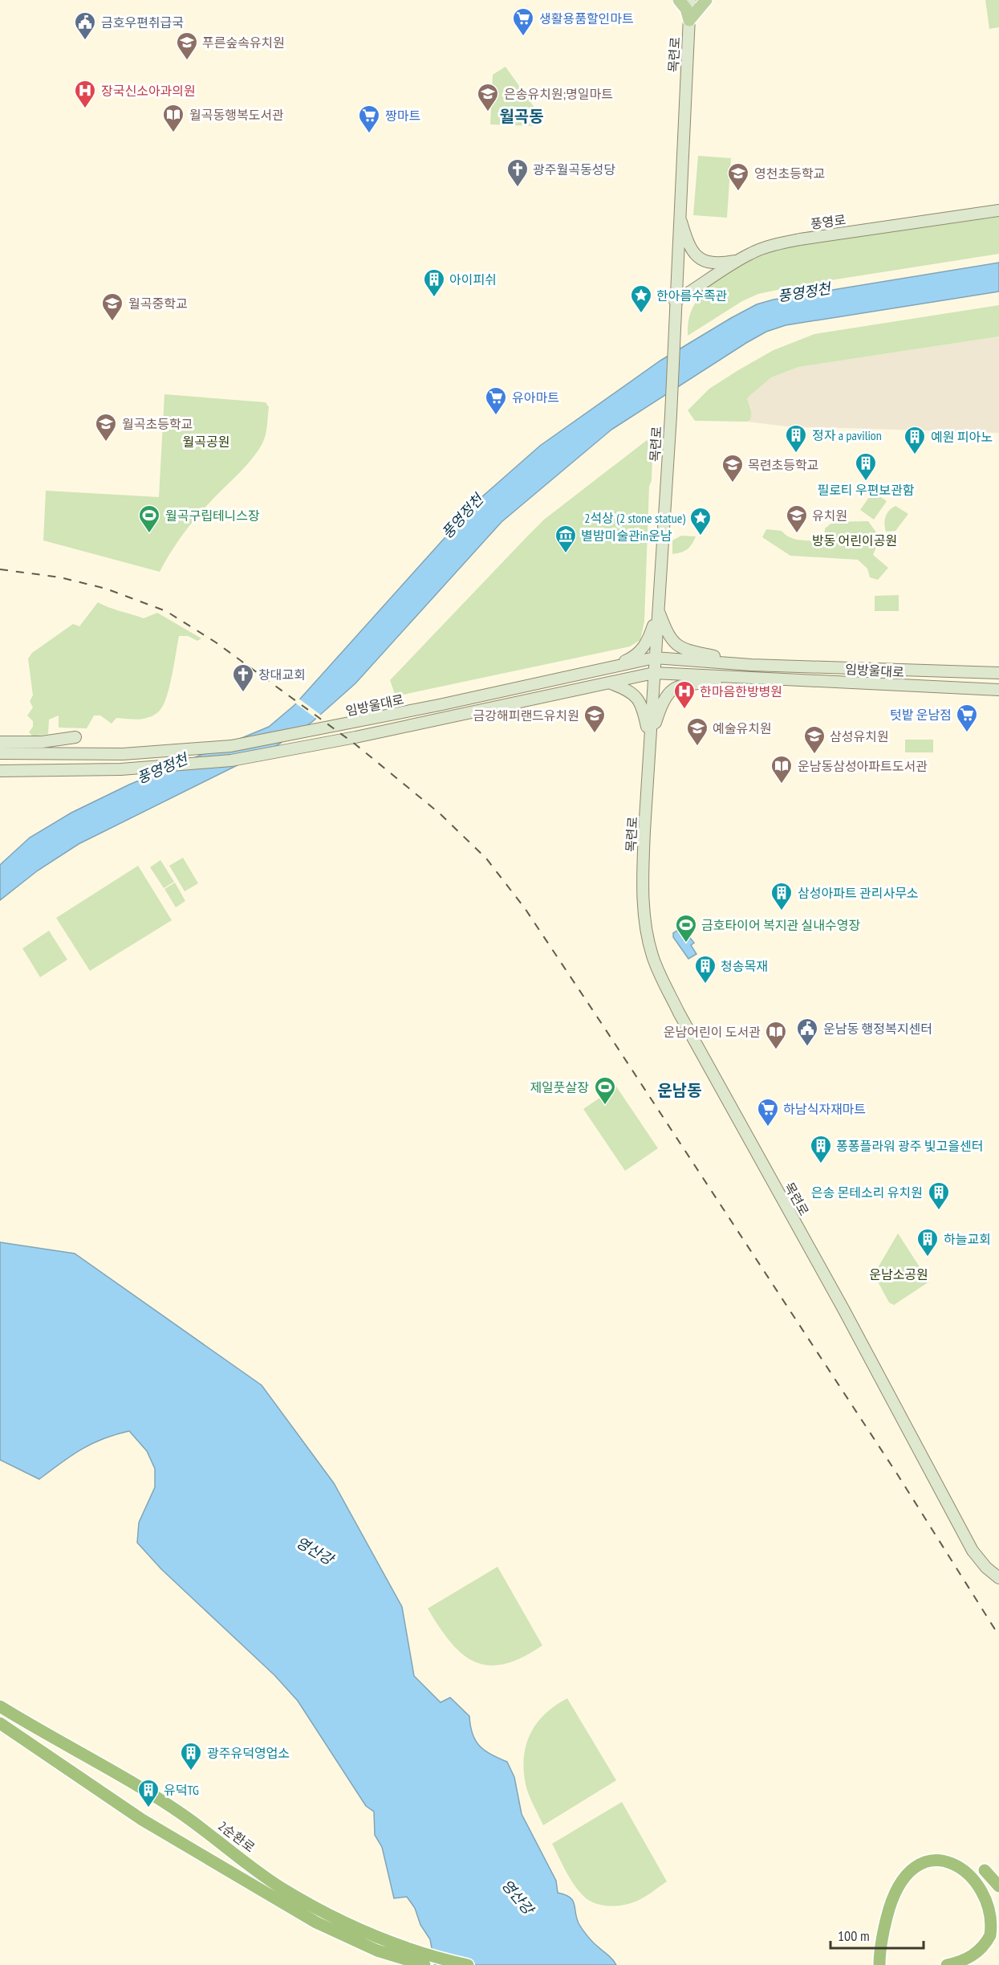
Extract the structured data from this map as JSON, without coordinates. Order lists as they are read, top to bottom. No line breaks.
{"streets":{"highway":["2순환로"],"main road":["목련로","풍영로","임방울대로"]},"crossings":[["목련로","풍영로"],["목련로","임방울대로"]],"districts":["월곡동","운남동"],"water":["풍영정천","영산강"],"parks":["월곡공원","방동 어린이공원","운남소공원"],"places":{"supermarket":["생활용품할인마트","짱마트","유아마트","텃밭 운남점","하남식자재마트"],"public building":["금호우편취급국","운남동 행정복지센터"],"school or university":["푸른숲속유치원","은송유치원;명일마트","영천초등학교","월곡중학교","월곡초등학교","목련초등학교","유치원","금강해피랜드유치원","예술유치원","삼성유치원"],"hospital":["장국신소아과의원","한마음한방병원"],"library":["월곡동행복도서관","운남동삼성아파트도서관","운남어린이 도서관"],"church":["광주월곡동성당","창대교회"],"building":["아이피쉬","정자 a pavilion","예원 피아노","필로티 우편보관함","삼성아파트 관리사무소","청송목재","퐁퐁플라워 광주 빛고을센터","은송 몬테소리 유치원","하늘교회","광주유덕영업소","유덕TG"],"place":["한아름수족관","2석상 (2 stone statue)"],"sports":["월곡구립테니스장","금호타이어 복지관 실내수영장","제일풋살장"],"museum":["별밤미술관in운남"]},"scale_bar":"100 m"}
